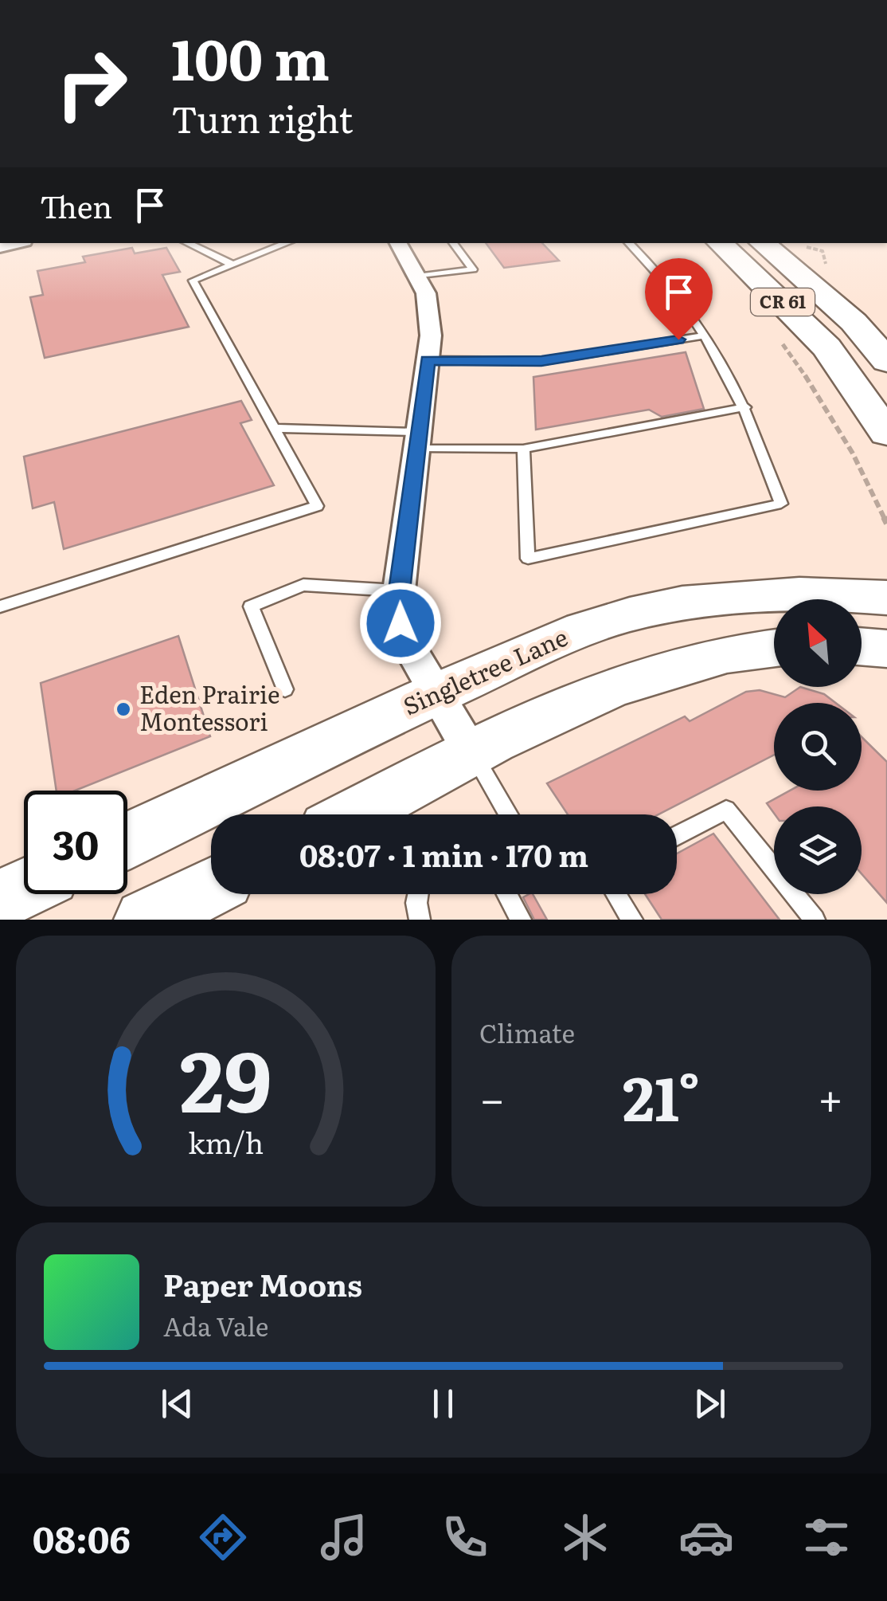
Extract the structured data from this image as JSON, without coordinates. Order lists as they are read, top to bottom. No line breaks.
{"streets":{"main road":["CR 61"],"street":["Singletree Lane"]},"places":["Eden Prairie Montessori"],"north":"top left","page":{"turn":["100 m","Turn right"],"then":"Then","limit":"30","trip":"08:07 · 1 min · 170 m","tile":"Climate","heat":["−","21°","+"],"song":["Paper Moons","Ada Vale"],"tabs":"08:06","gauge":["29","km/h"]}}
